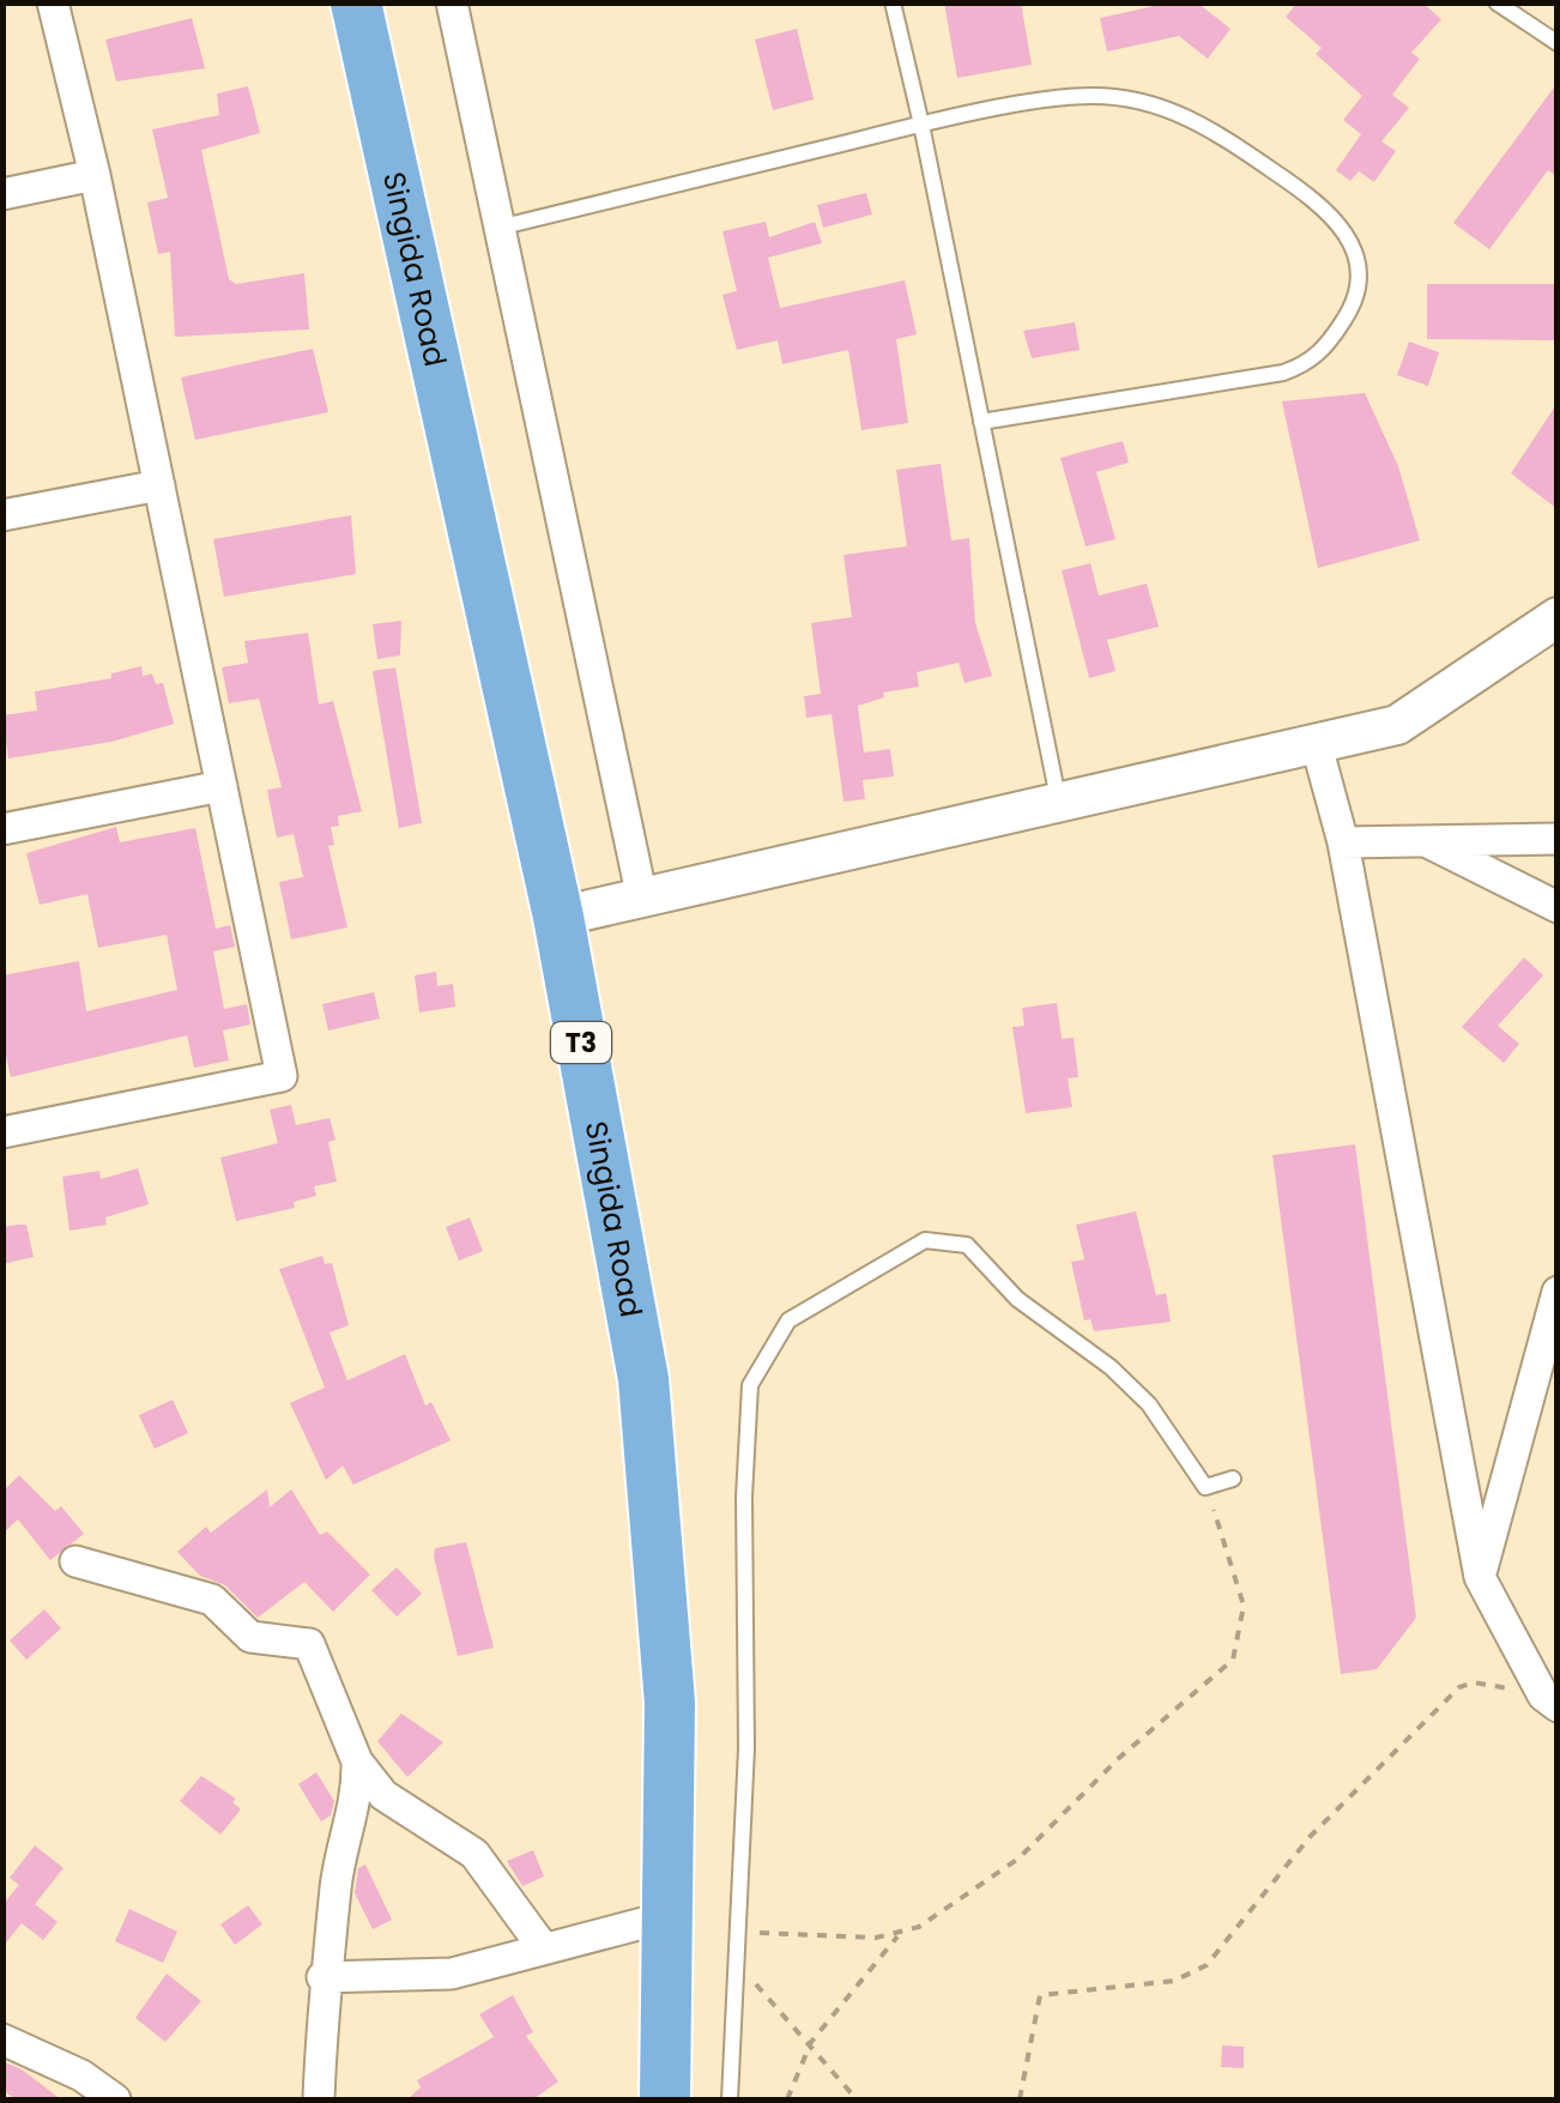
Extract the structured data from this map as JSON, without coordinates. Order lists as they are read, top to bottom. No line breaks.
{"streets":{"highway":["Singida Road","T3"]}}
